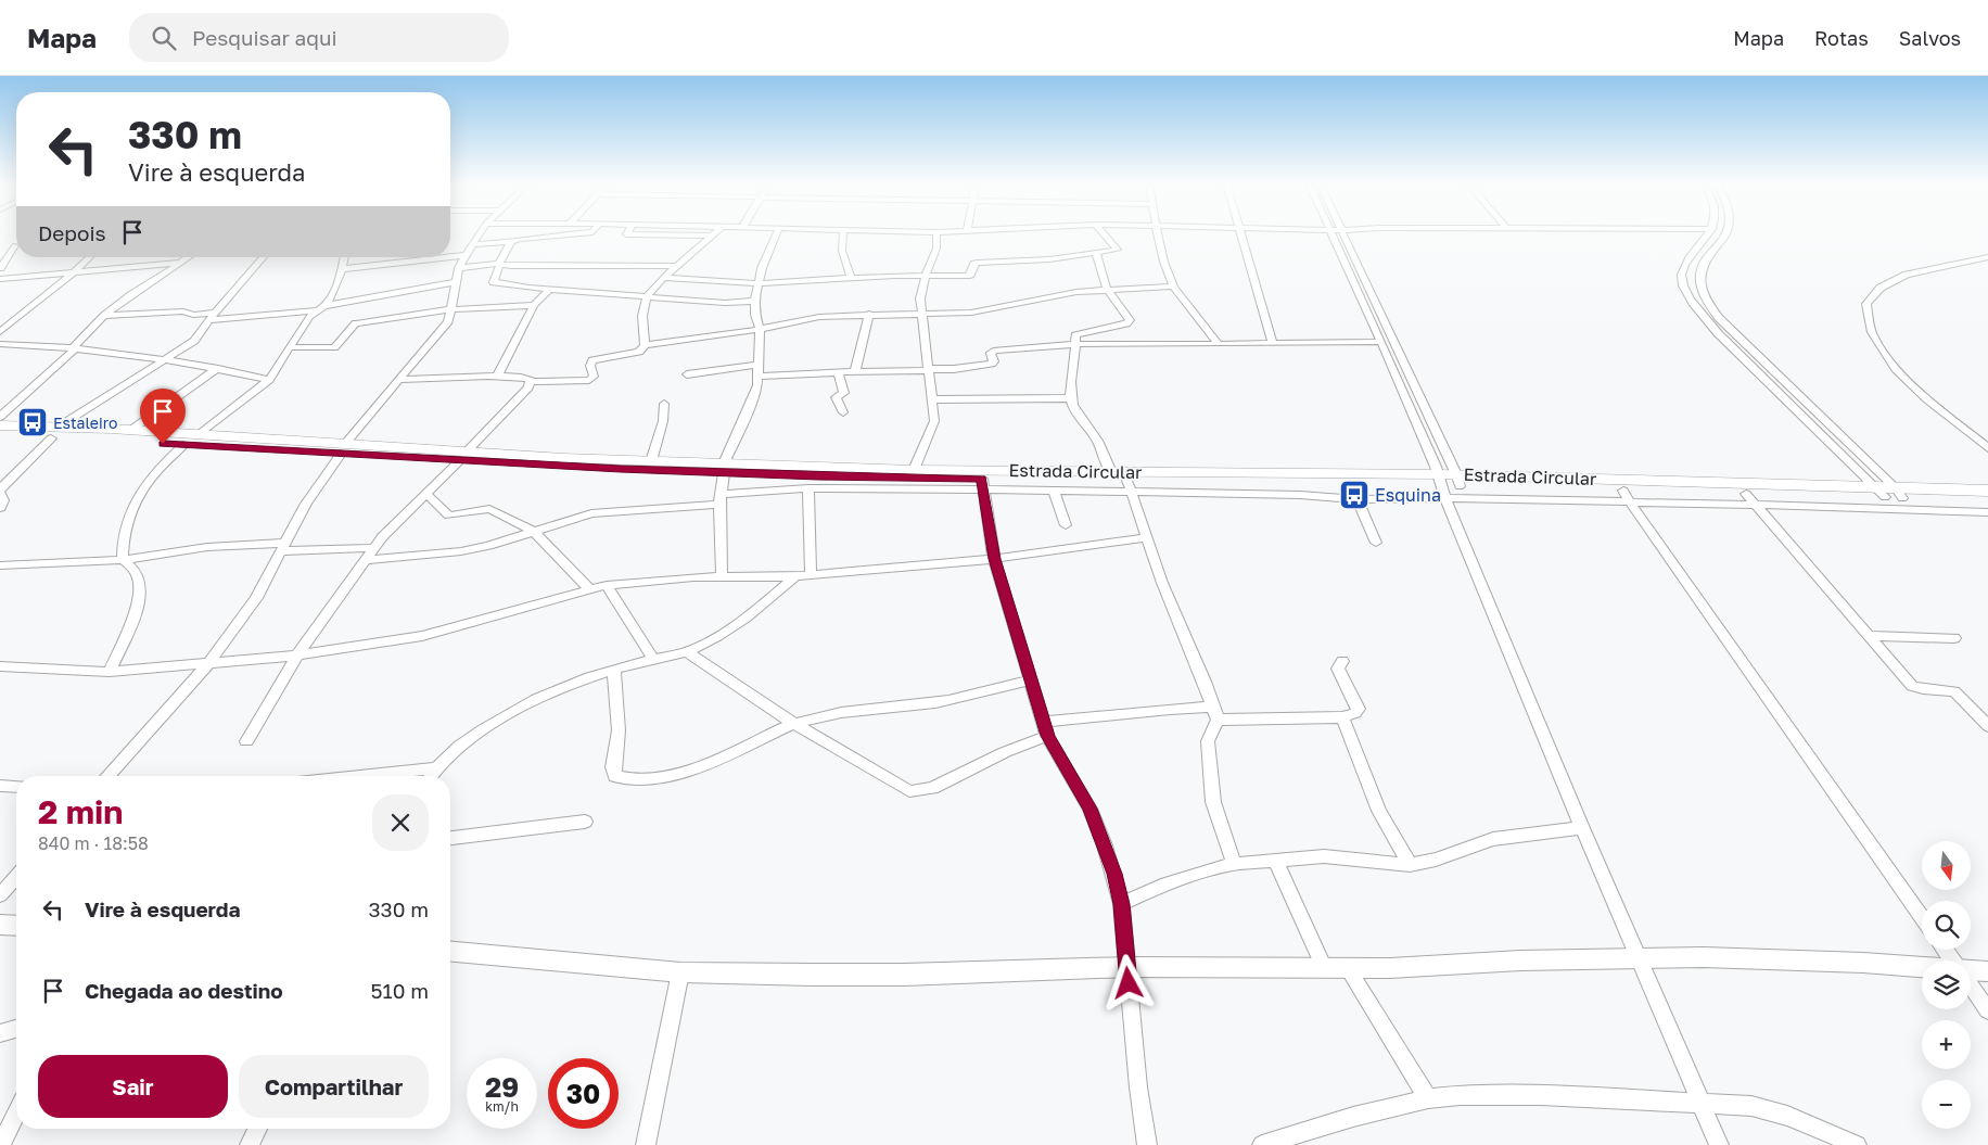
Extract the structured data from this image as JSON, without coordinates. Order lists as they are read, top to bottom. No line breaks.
{"streets":{"main road":["Estrada Circular"]},"places":{"bus stop":["Estaleiro","Esquina"]},"north":"bottom","page":{"header":"Mapa","search":"Pesquisar aqui","nav":["Mapa","Rotas","Salvos"],"turn":["330 m","Vire à esquerda"],"then":"Depois","heading":["2 min","840 m · 18:58"],"map_buttons":["+","−"],"list":[{"name":"Vire à esquerda","value":"330 m"},{"name":"Chegada ao destino","value":"510 m"}],"buttons":["Sair","Compartilhar"],"speed":"29 km/h","limit":"30"}}
